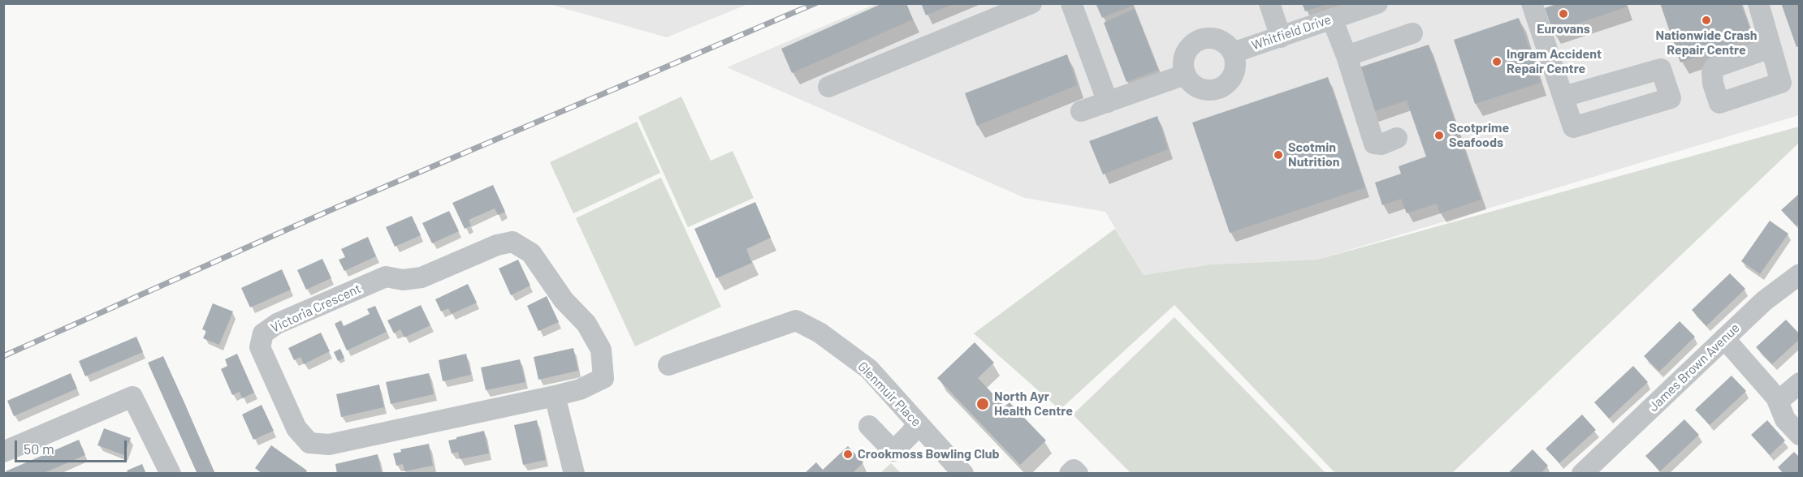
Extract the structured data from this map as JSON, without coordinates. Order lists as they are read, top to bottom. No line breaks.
{"streets":{"street":["Whitfield Drive","Victoria Crescent","James Brown Avenue","Glenmuir Place"]},"places":["Eurovans","Nationwide Crash Repair Centre","Ingram Accident Repair Centre","Scotprime Seafoods","Scotmin Nutrition","North Ayr Health Centre","Crookmoss Bowling Club"],"scale_bar":"50 m"}
